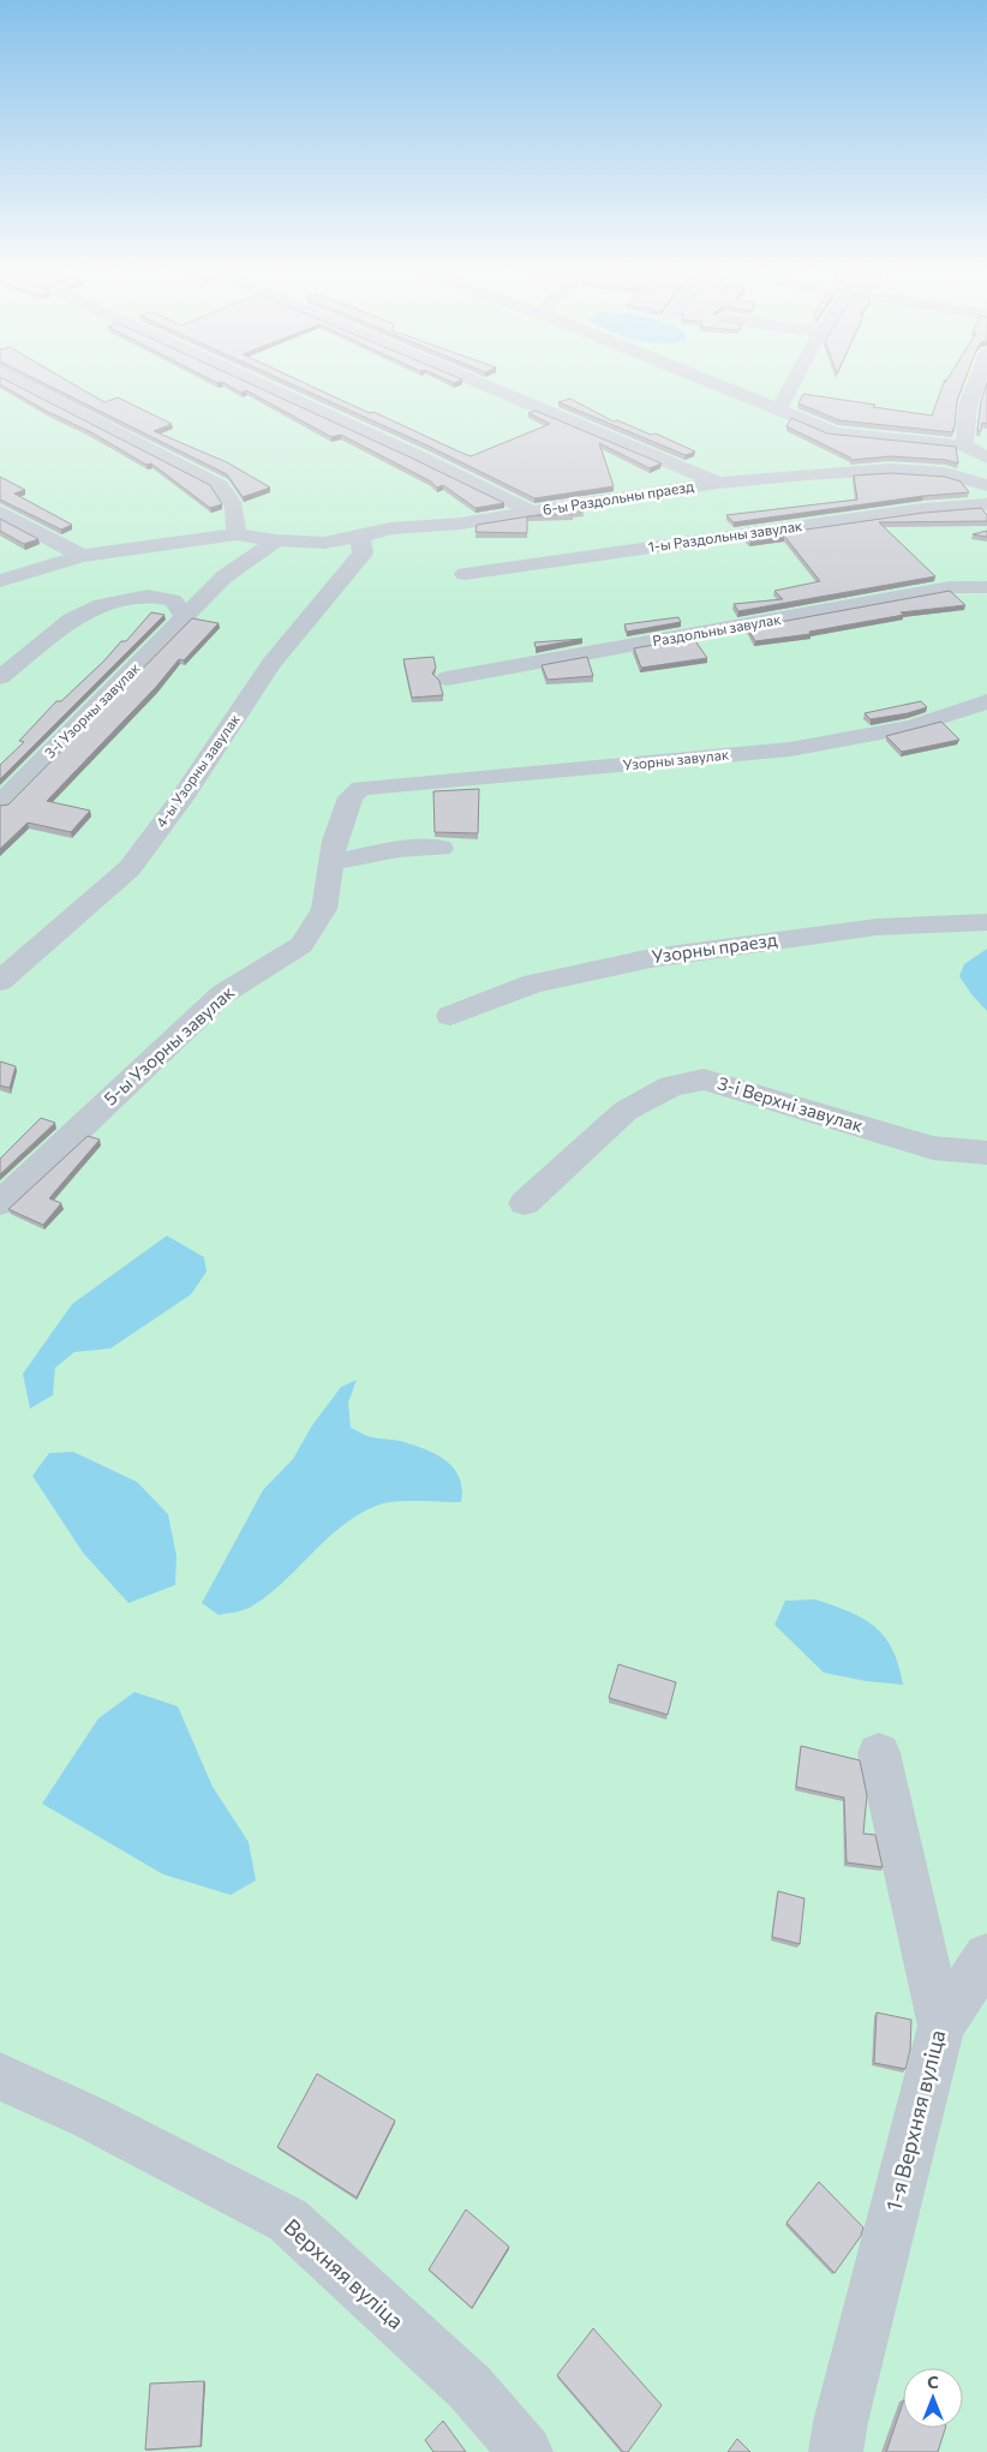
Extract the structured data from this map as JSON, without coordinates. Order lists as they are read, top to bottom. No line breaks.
{"streets":{"lane":["6-ы Раздольны праезд","1-ы Раздольны завулак","Раздольны завулак","3-і Узорны завулак","Узорны завулак","4-ы Узорны завулак","Узорны праезд","5-ы Узорны завулак","3-і Верхні завулак","1-я Верхняя вуліца","Верхняя вуліца"]},"crossings":[["Узорны завулак","5-ы Узорны завулак"]],"north":"top"}
